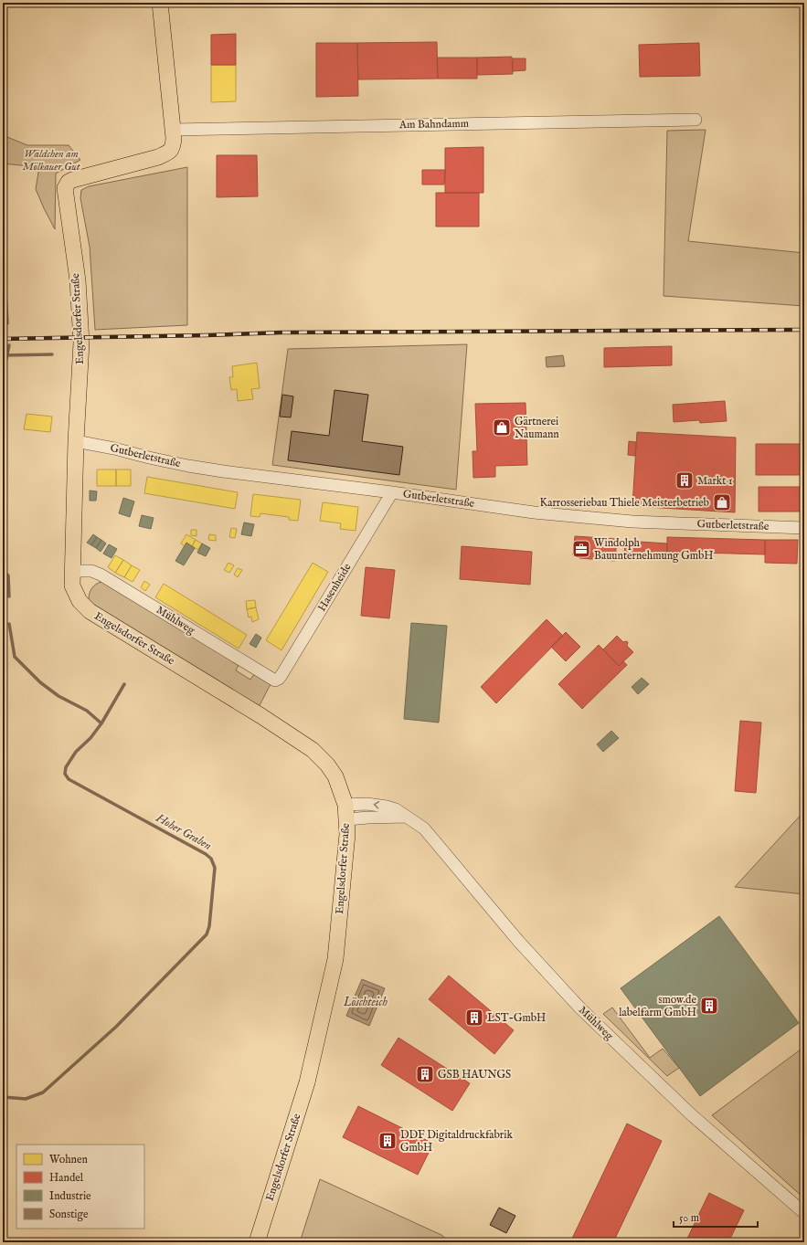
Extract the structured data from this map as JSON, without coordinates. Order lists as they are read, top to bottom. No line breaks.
{"streets":{"main road":["Engelsdorfer Straße"],"street":["Am Bahndamm","Gutberletstraße","Hasenheide","Mühlweg"]},"crossings":[["Am Bahndamm","Engelsdorfer Straße"],["Engelsdorfer Straße","Gutberletstraße"],["Engelsdorfer Straße","Mühlweg"],["Gutberletstraße","Hasenheide"],["Hasenheide","Mühlweg"]],"water":["Hoher Graben","Löschteich"],"parks":["Wäldchen am Mölkauer Gut"],"places":{"shop":["Gärtnerei Naumann","Karrosseriebau Thiele Meisterbetrieb"],"building":["Markt 1","smow.de labelfarm GmbH","LST-GmbH","GSB HAUNGS","DDF Digitaldruckfabrik GmbH"],"office":["Windolph Bauunternehmung GmbH"]},"legend":["Wohnen","Handel","Industrie","Sonstige"],"scale_bar":"50 m"}
